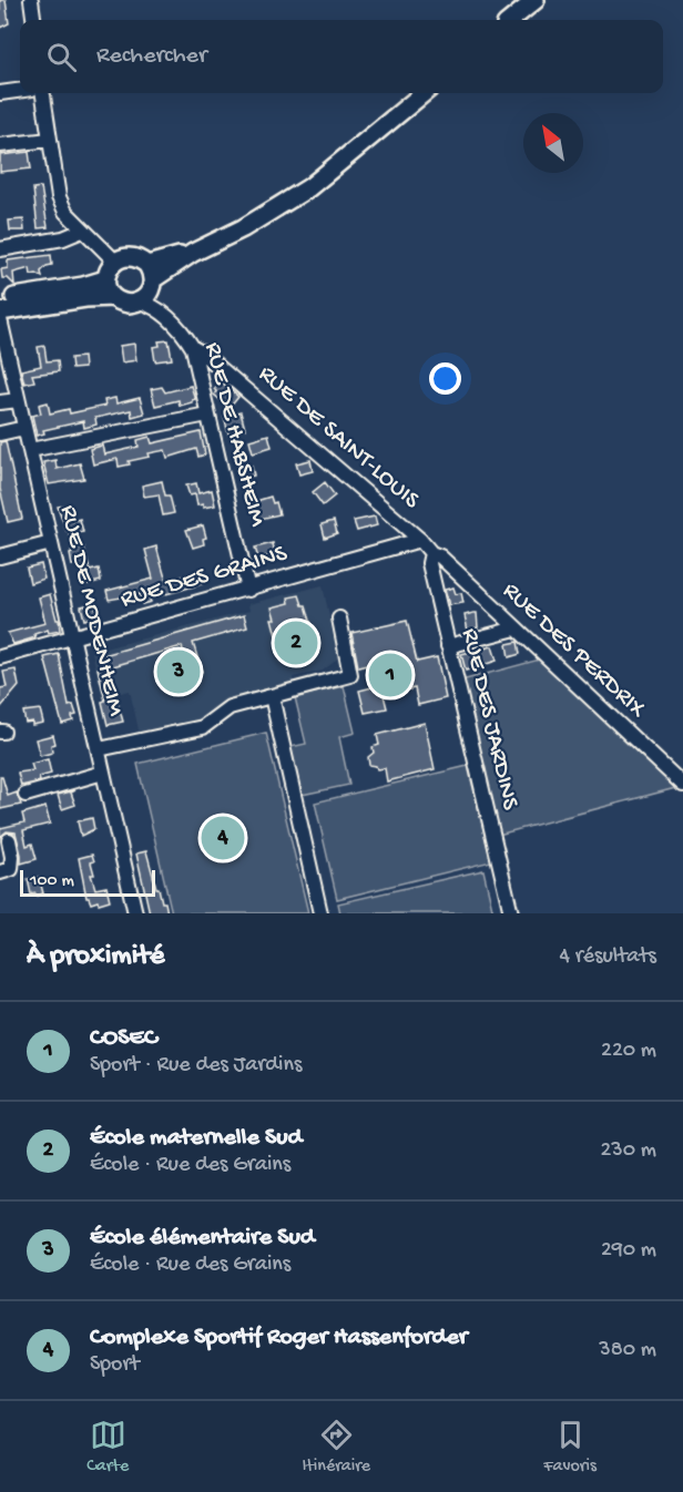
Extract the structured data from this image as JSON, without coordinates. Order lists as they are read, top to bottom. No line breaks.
{"streets":{"street":["RUE DE HABSHEIM","RUE DE SAINT-LOUIS","RUE DES GRAINS","RUE DE MODENHEIM","RUE DES PERDRIX","RUE DES JARDINS"]},"crossings":[["RUE DE HABSHEIM","RUE DE SAINT-LOUIS"],["RUE DE HABSHEIM","RUE DES GRAINS"],["RUE DE SAINT-LOUIS","RUE DES GRAINS"],["RUE DES GRAINS","RUE DE MODENHEIM"],["RUE DES PERDRIX","RUE DES JARDINS"]],"scale_bar":"100 m","north":"top left","page":{"search":"Rechercher","pins":["2","3","1","4"],"scale":"100 m","heading":["À proximité","4 résultats"],"list":[{"mark":"1","name":"COSEC","note":"Sport · Rue des Jardins","value":"220 m"},{"mark":"2","name":"École maternelle Sud","note":"École · Rue des Grains","value":"230 m"},{"mark":"3","name":"École élémentaire Sud","note":"École · Rue des Grains","value":"290 m"},{"mark":"4","name":"Complexe Sportif Roger Hassenforder","note":"Sport","value":"380 m"}],"nav":["Carte","Itinéraire","Favoris"]}}
